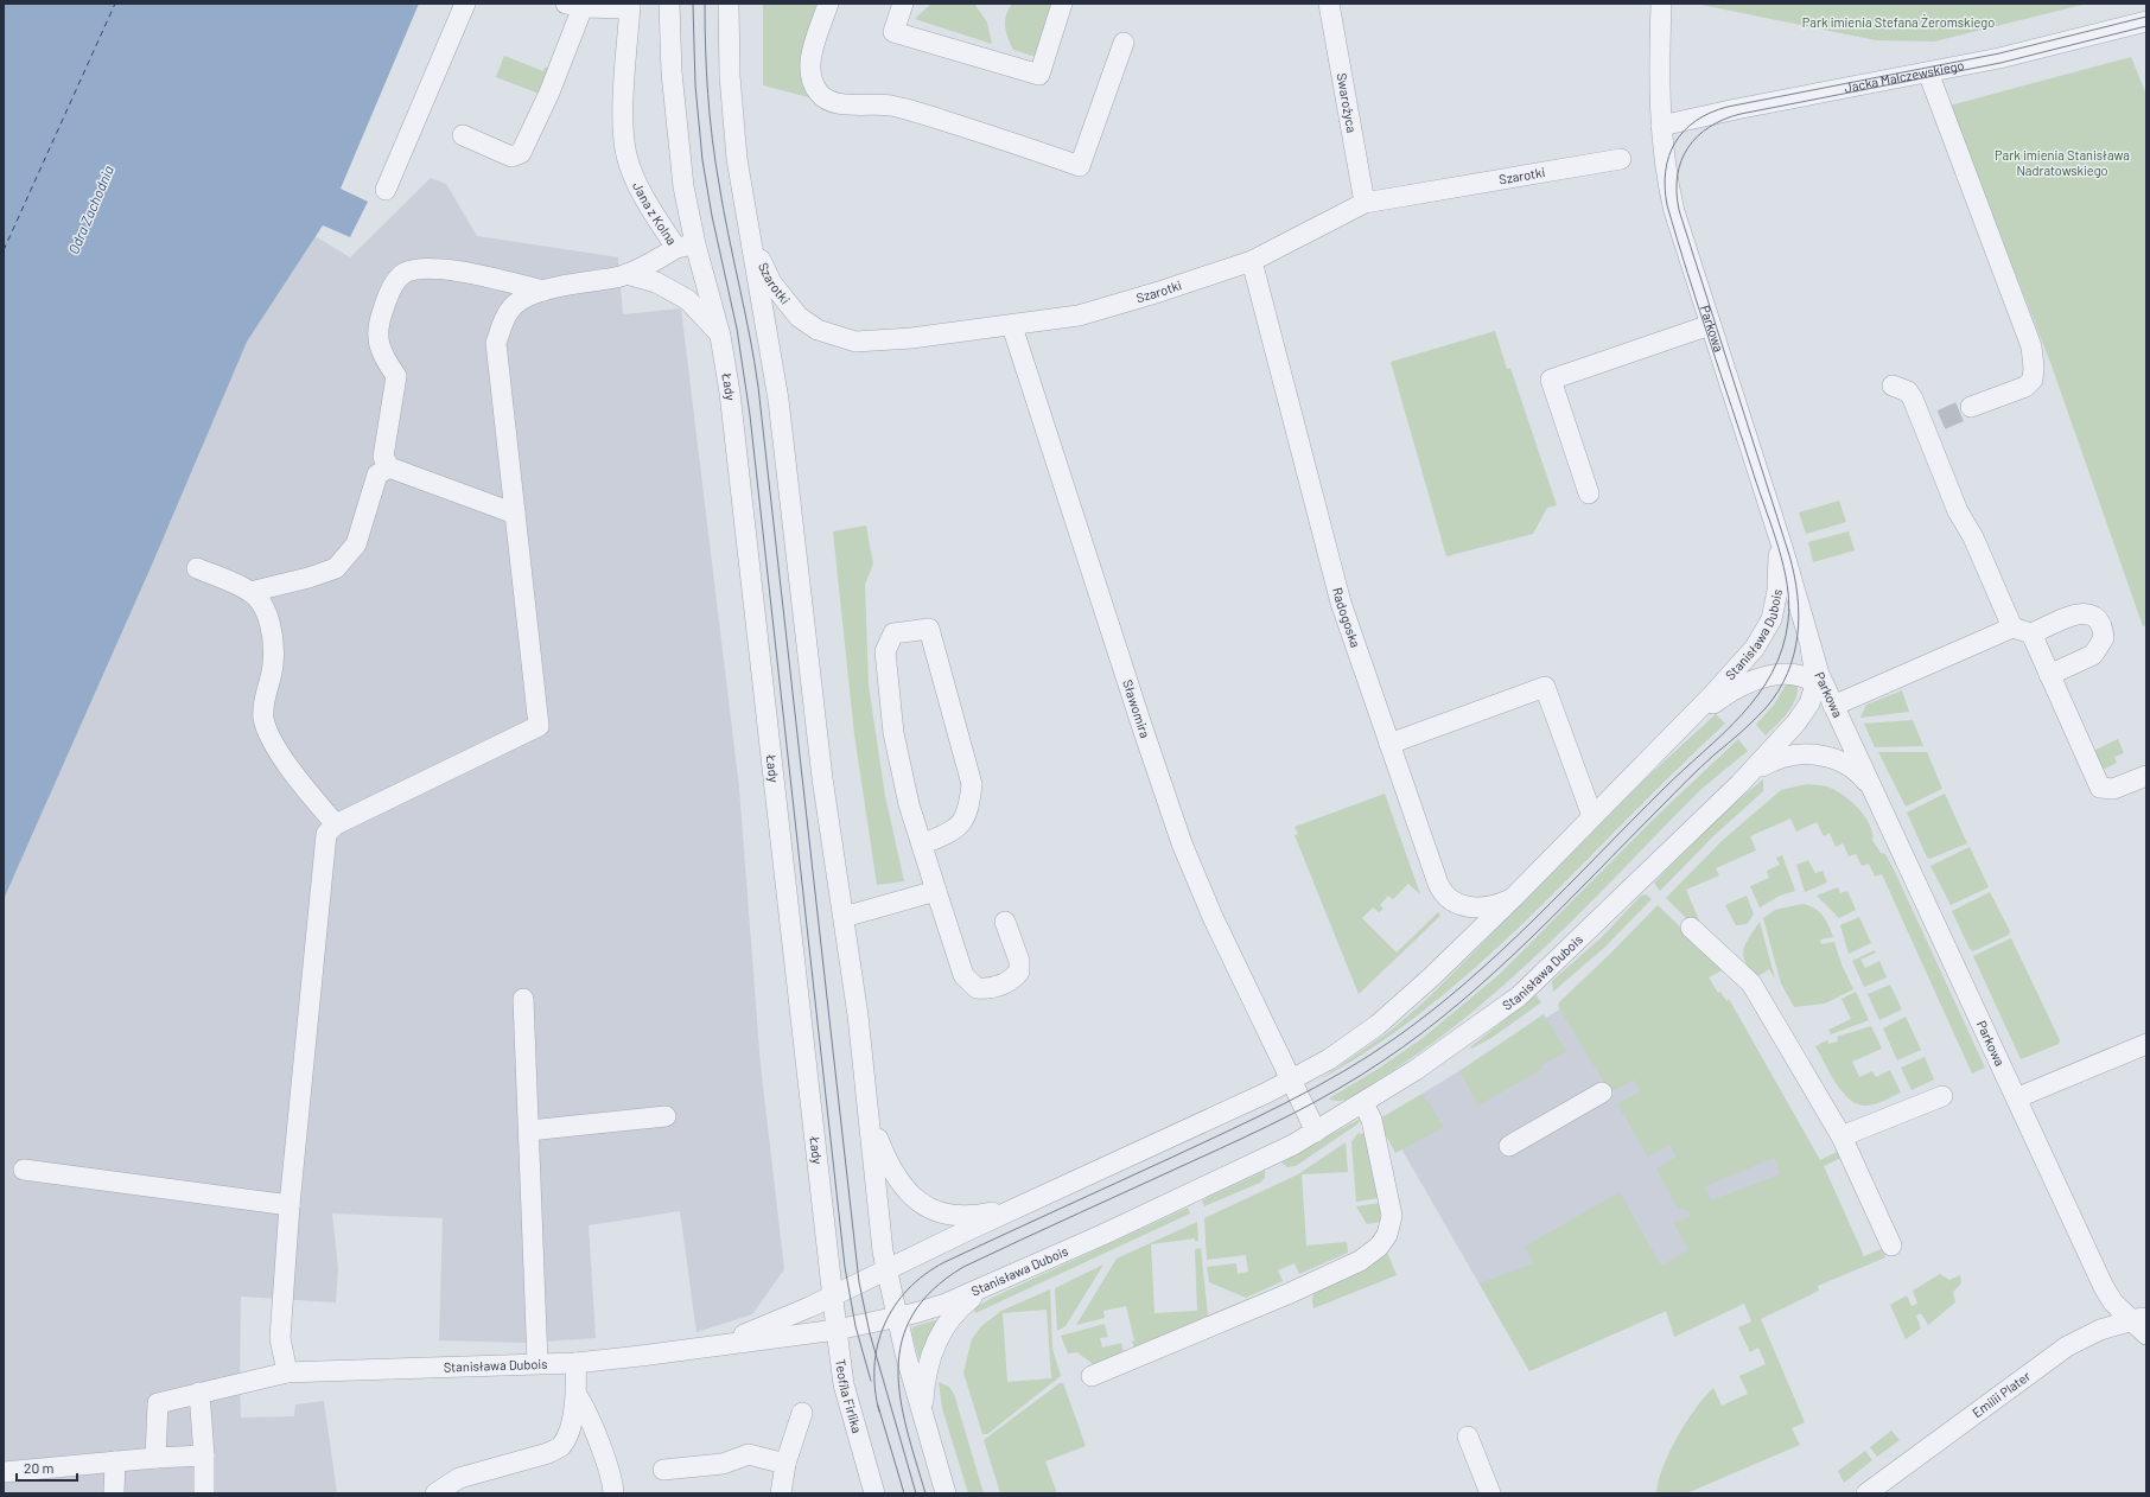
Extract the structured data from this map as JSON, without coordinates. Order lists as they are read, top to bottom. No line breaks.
{"streets":{"street":["Jacka Malczewskiego","Swarożyca","Szarotki","Jana z Kolna","Parkowa","Łady","Radogoska","Stanisława Dubois","Sławomira","Emilii Plater","Teofila Firlika"]},"crossings":[["Jacka Malczewskiego","Parkowa"],["Swarożyca","Szarotki"],["Szarotki","Radogoska"],["Szarotki","Sławomira"],["Jana z Kolna","Łady"],["Parkowa","Stanisława Dubois"],["Parkowa","Emilii Plater"],["Łady","Stanisława Dubois"],["Łady","Teofila Firlika"],["Radogoska","Stanisława Dubois"],["Stanisława Dubois","Sławomira"],["Stanisława Dubois","Teofila Firlika"]],"water":["Odra Zachodnia"],"parks":["Park imienia Stefana Żeromskiego","Park imienia Stanisława Nadratowskiego"],"scale_bar":"20 m"}
